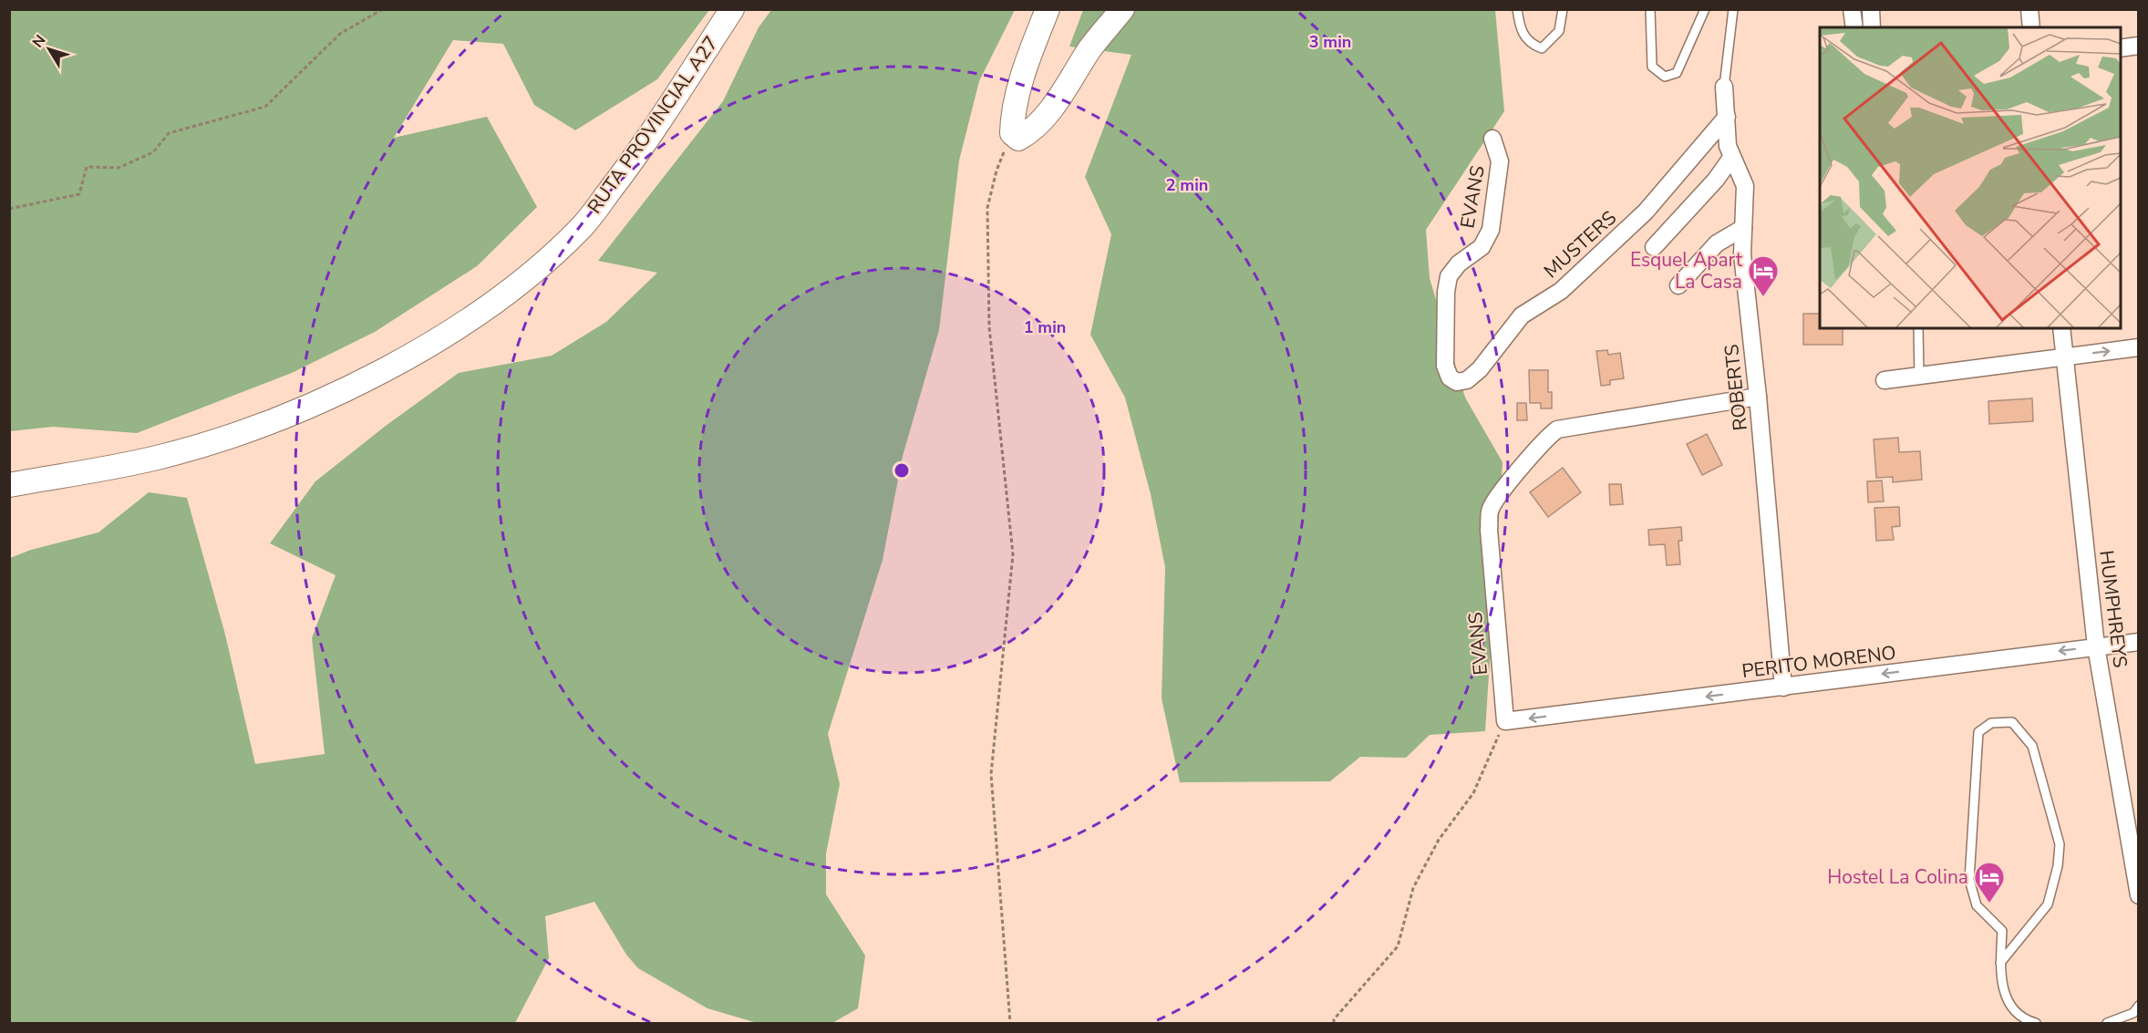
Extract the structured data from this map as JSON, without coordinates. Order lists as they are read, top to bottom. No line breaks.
{"streets":{"street":["RUTA PROVINCIAL A27","EVANS","MUSTERS","ROBERTS","HUMPHREYS","PERITO MORENO"]},"crossings":[["EVANS","MUSTERS"],["EVANS","ROBERTS"],["EVANS","PERITO MORENO"],["MUSTERS","ROBERTS"],["ROBERTS","PERITO MORENO"],["HUMPHREYS","PERITO MORENO"]],"one_way":["PERITO MORENO"],"places":{"hotel":["Esquel Apart La Casa","Hostel La Colina"]},"north":"top left","rings":["3 min","2 min","1 min"]}
